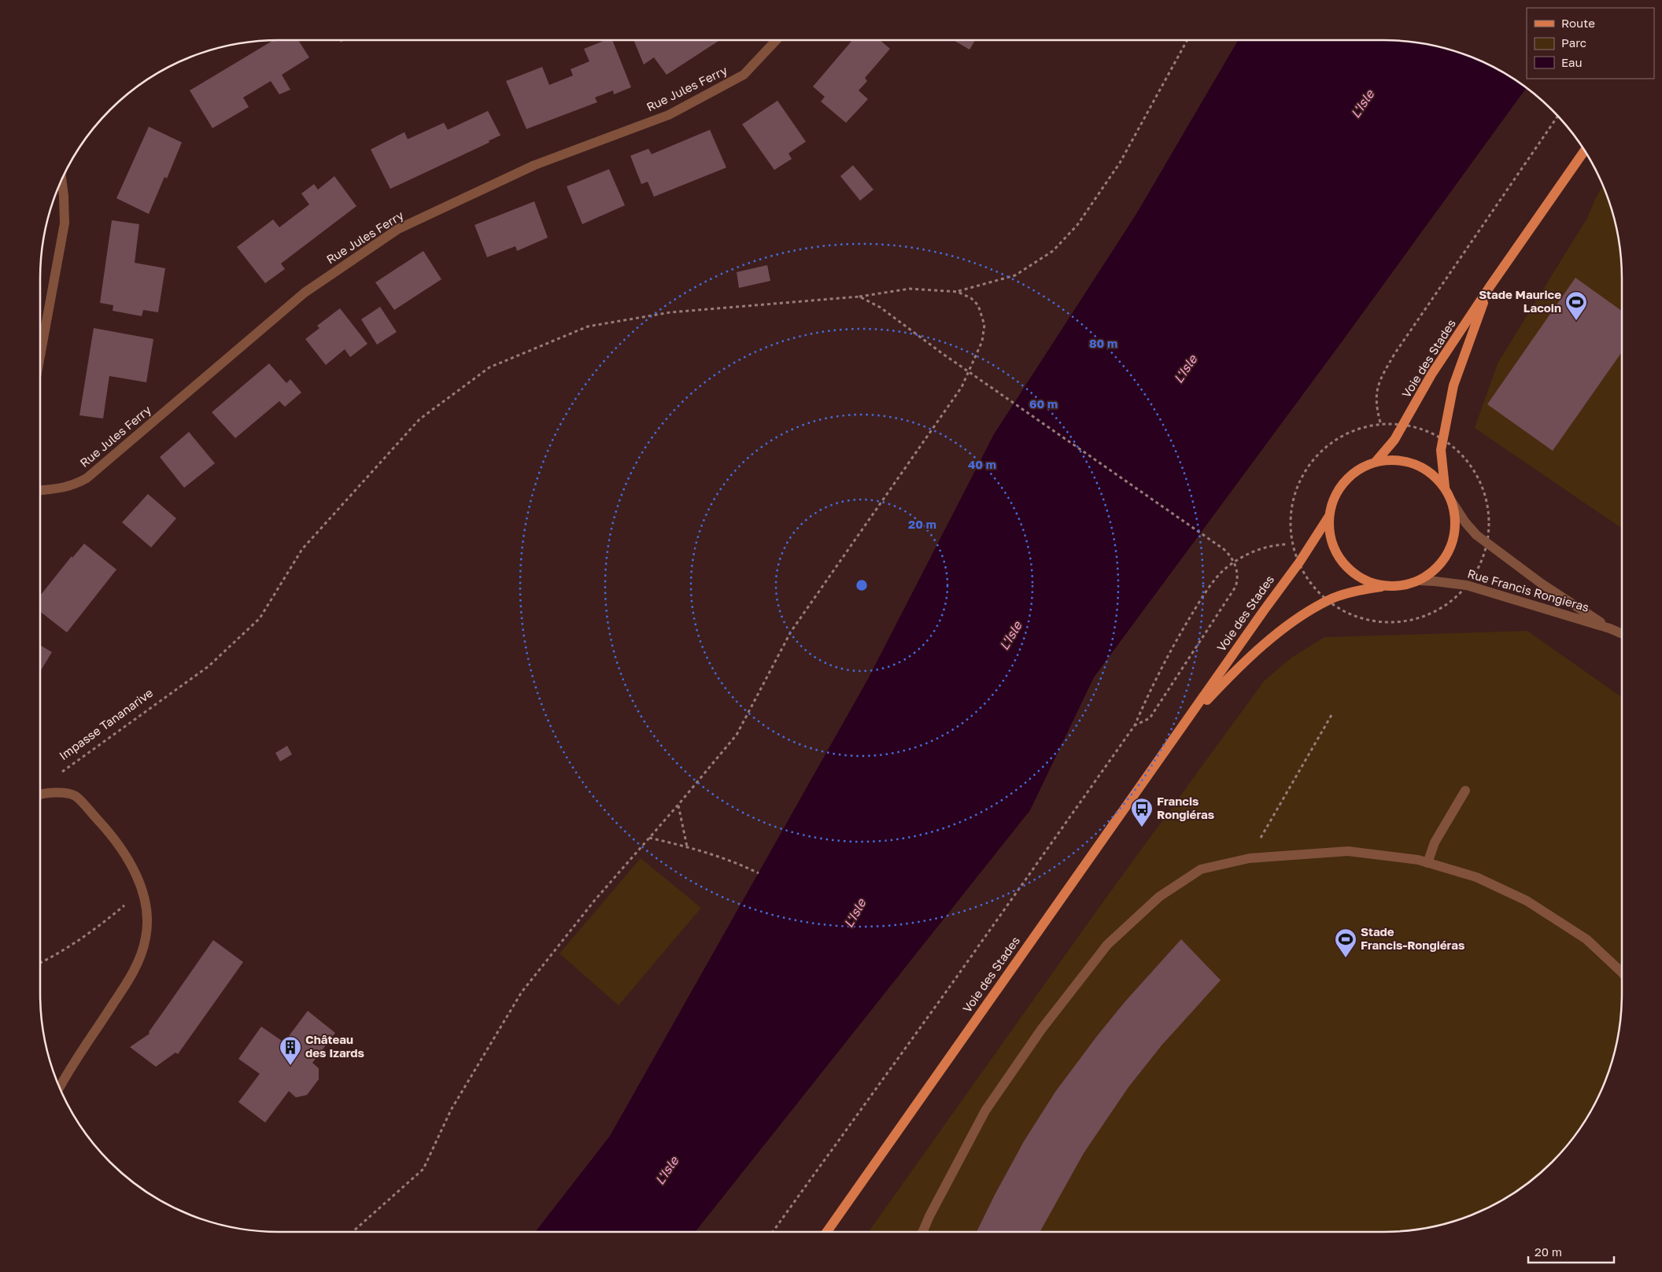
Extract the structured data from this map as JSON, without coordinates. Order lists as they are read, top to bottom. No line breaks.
{"streets":{"main road":["Voie des Stades"],"street":["Rue Jules Ferry","Rue Francis Rongieras"],"path":["Impasse Tananarive"]},"crossings":[["Voie des Stades","Rue Francis Rongieras"]],"water":["L'Isle"],"places":{"sports":["Stade Maurice Lacoin","Stade Francis-Rongiéras"],"bus stop":["Francis Rongiéras"],"building":["Château des Izards"]},"legend":["Route","Parc","Eau"],"scale_bar":"20 m","rings":["80 m","60 m","40 m","20 m"]}
